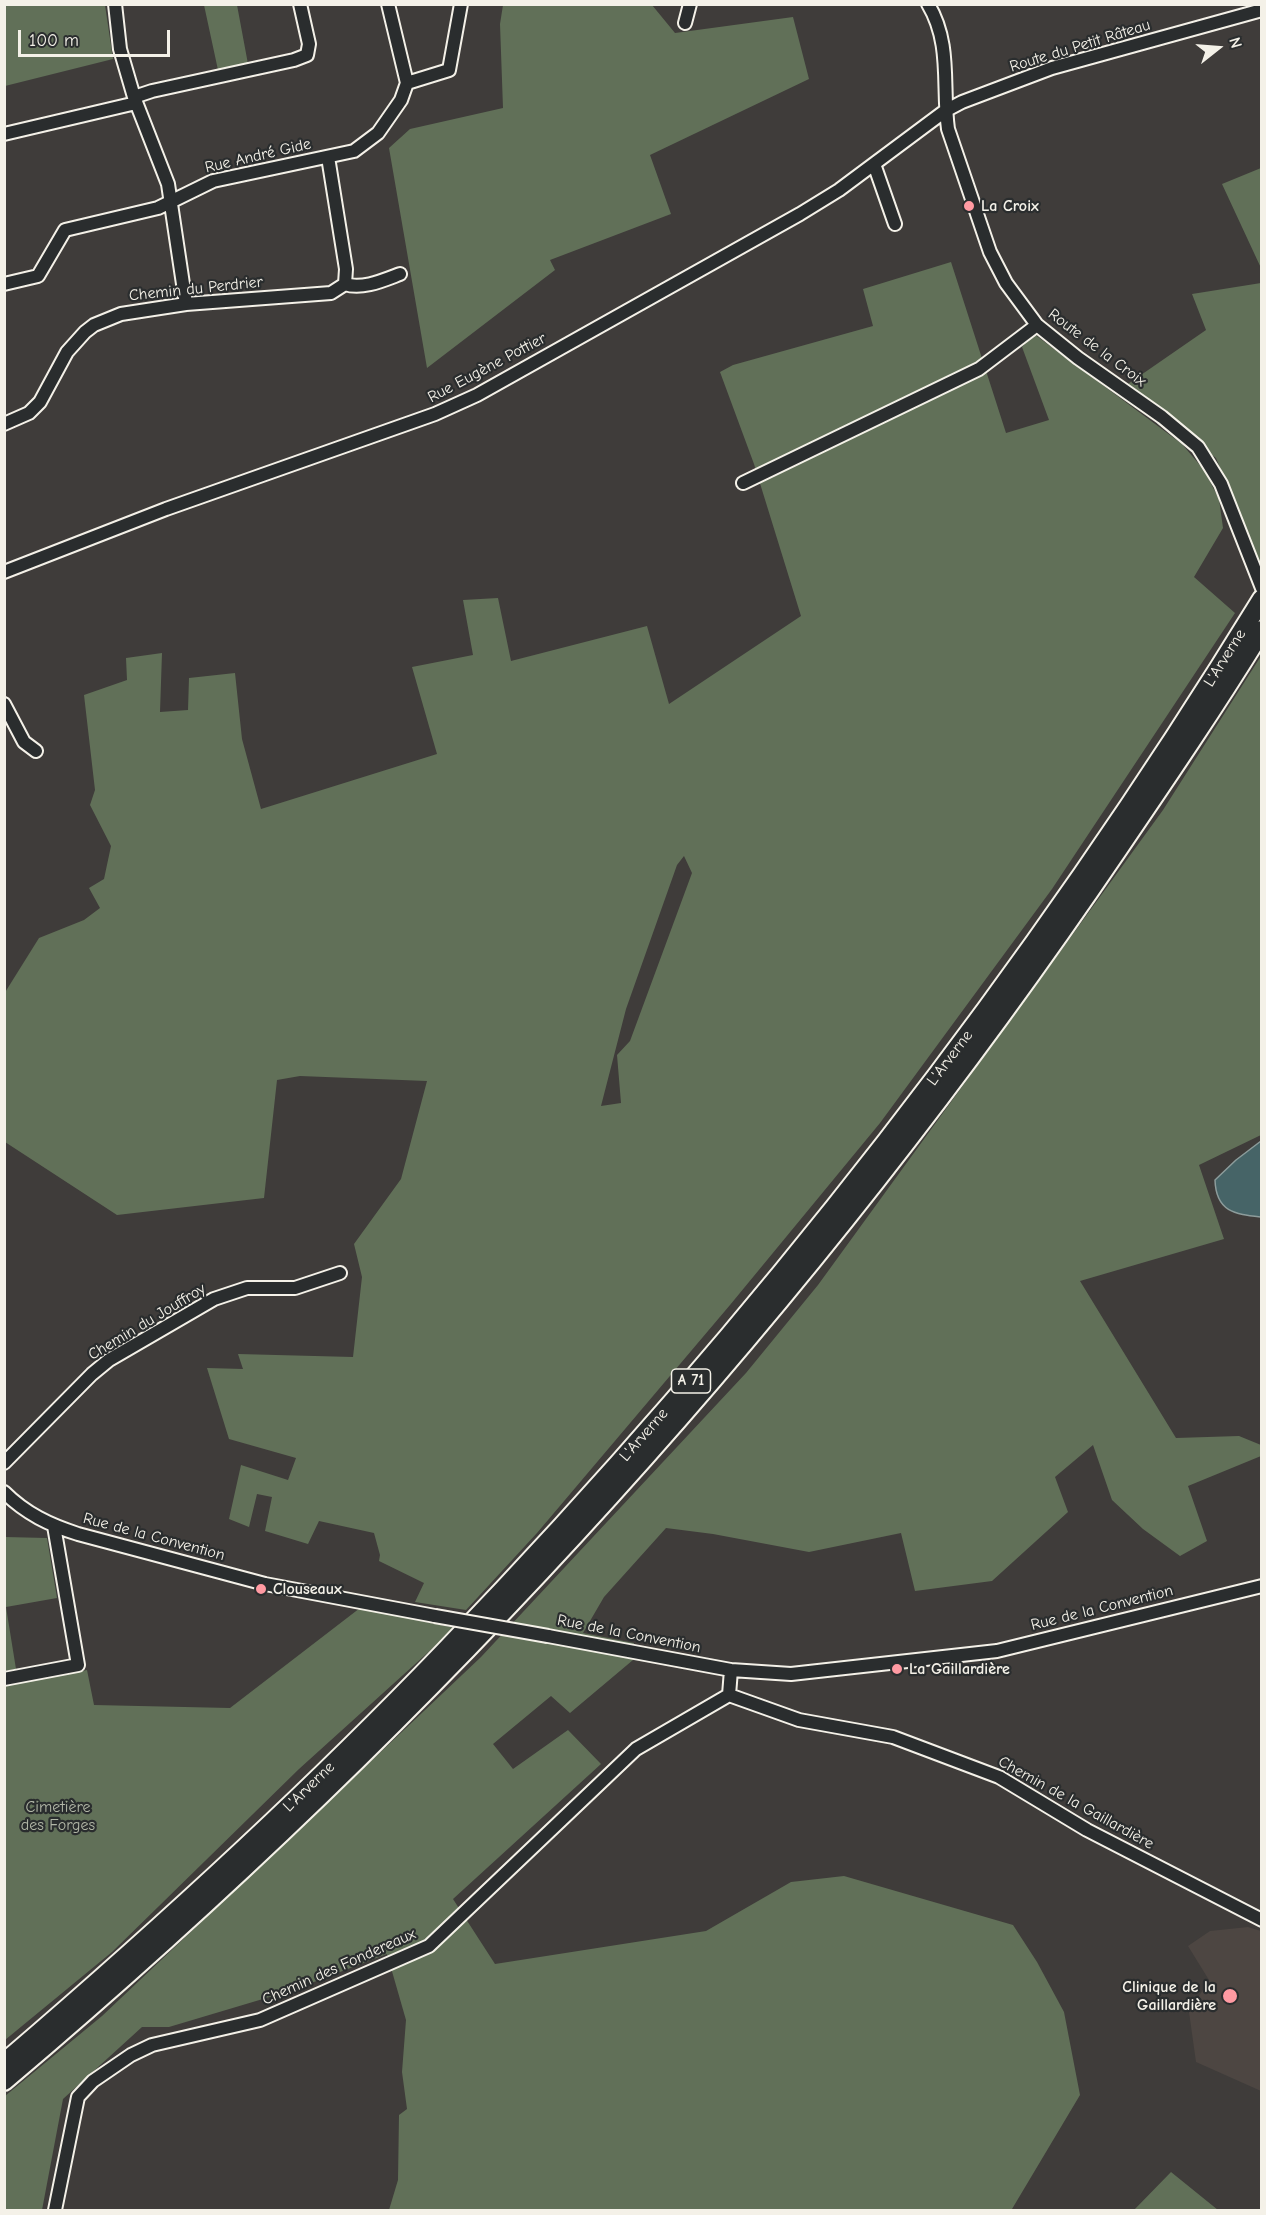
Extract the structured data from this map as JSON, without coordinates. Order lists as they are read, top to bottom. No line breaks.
{"streets":{"highway":["L'Arverne","A 71"],"street":["Route du Petit Râteau","Rue André Gide","Chemin du Perdrier","Route de la Croix","Rue Eugène Pottier","Chemin du Jouffroy","Rue de la Convention","Chemin de la Gaillardière","Chemin des Fondereaux"]},"crossings":[["Route du Petit Râteau","Route de la Croix"],["Route du Petit Râteau","Rue Eugène Pottier"],["Route de la Croix","Rue Eugène Pottier"],["Chemin de la Gaillardière","Chemin des Fondereaux"]],"parks":["Cimetière des Forges"],"places":["La Croix","Clouseaux","La Gaillardière","Clinique de la Gaillardière"],"scale_bar":"100 m","north":"right"}
